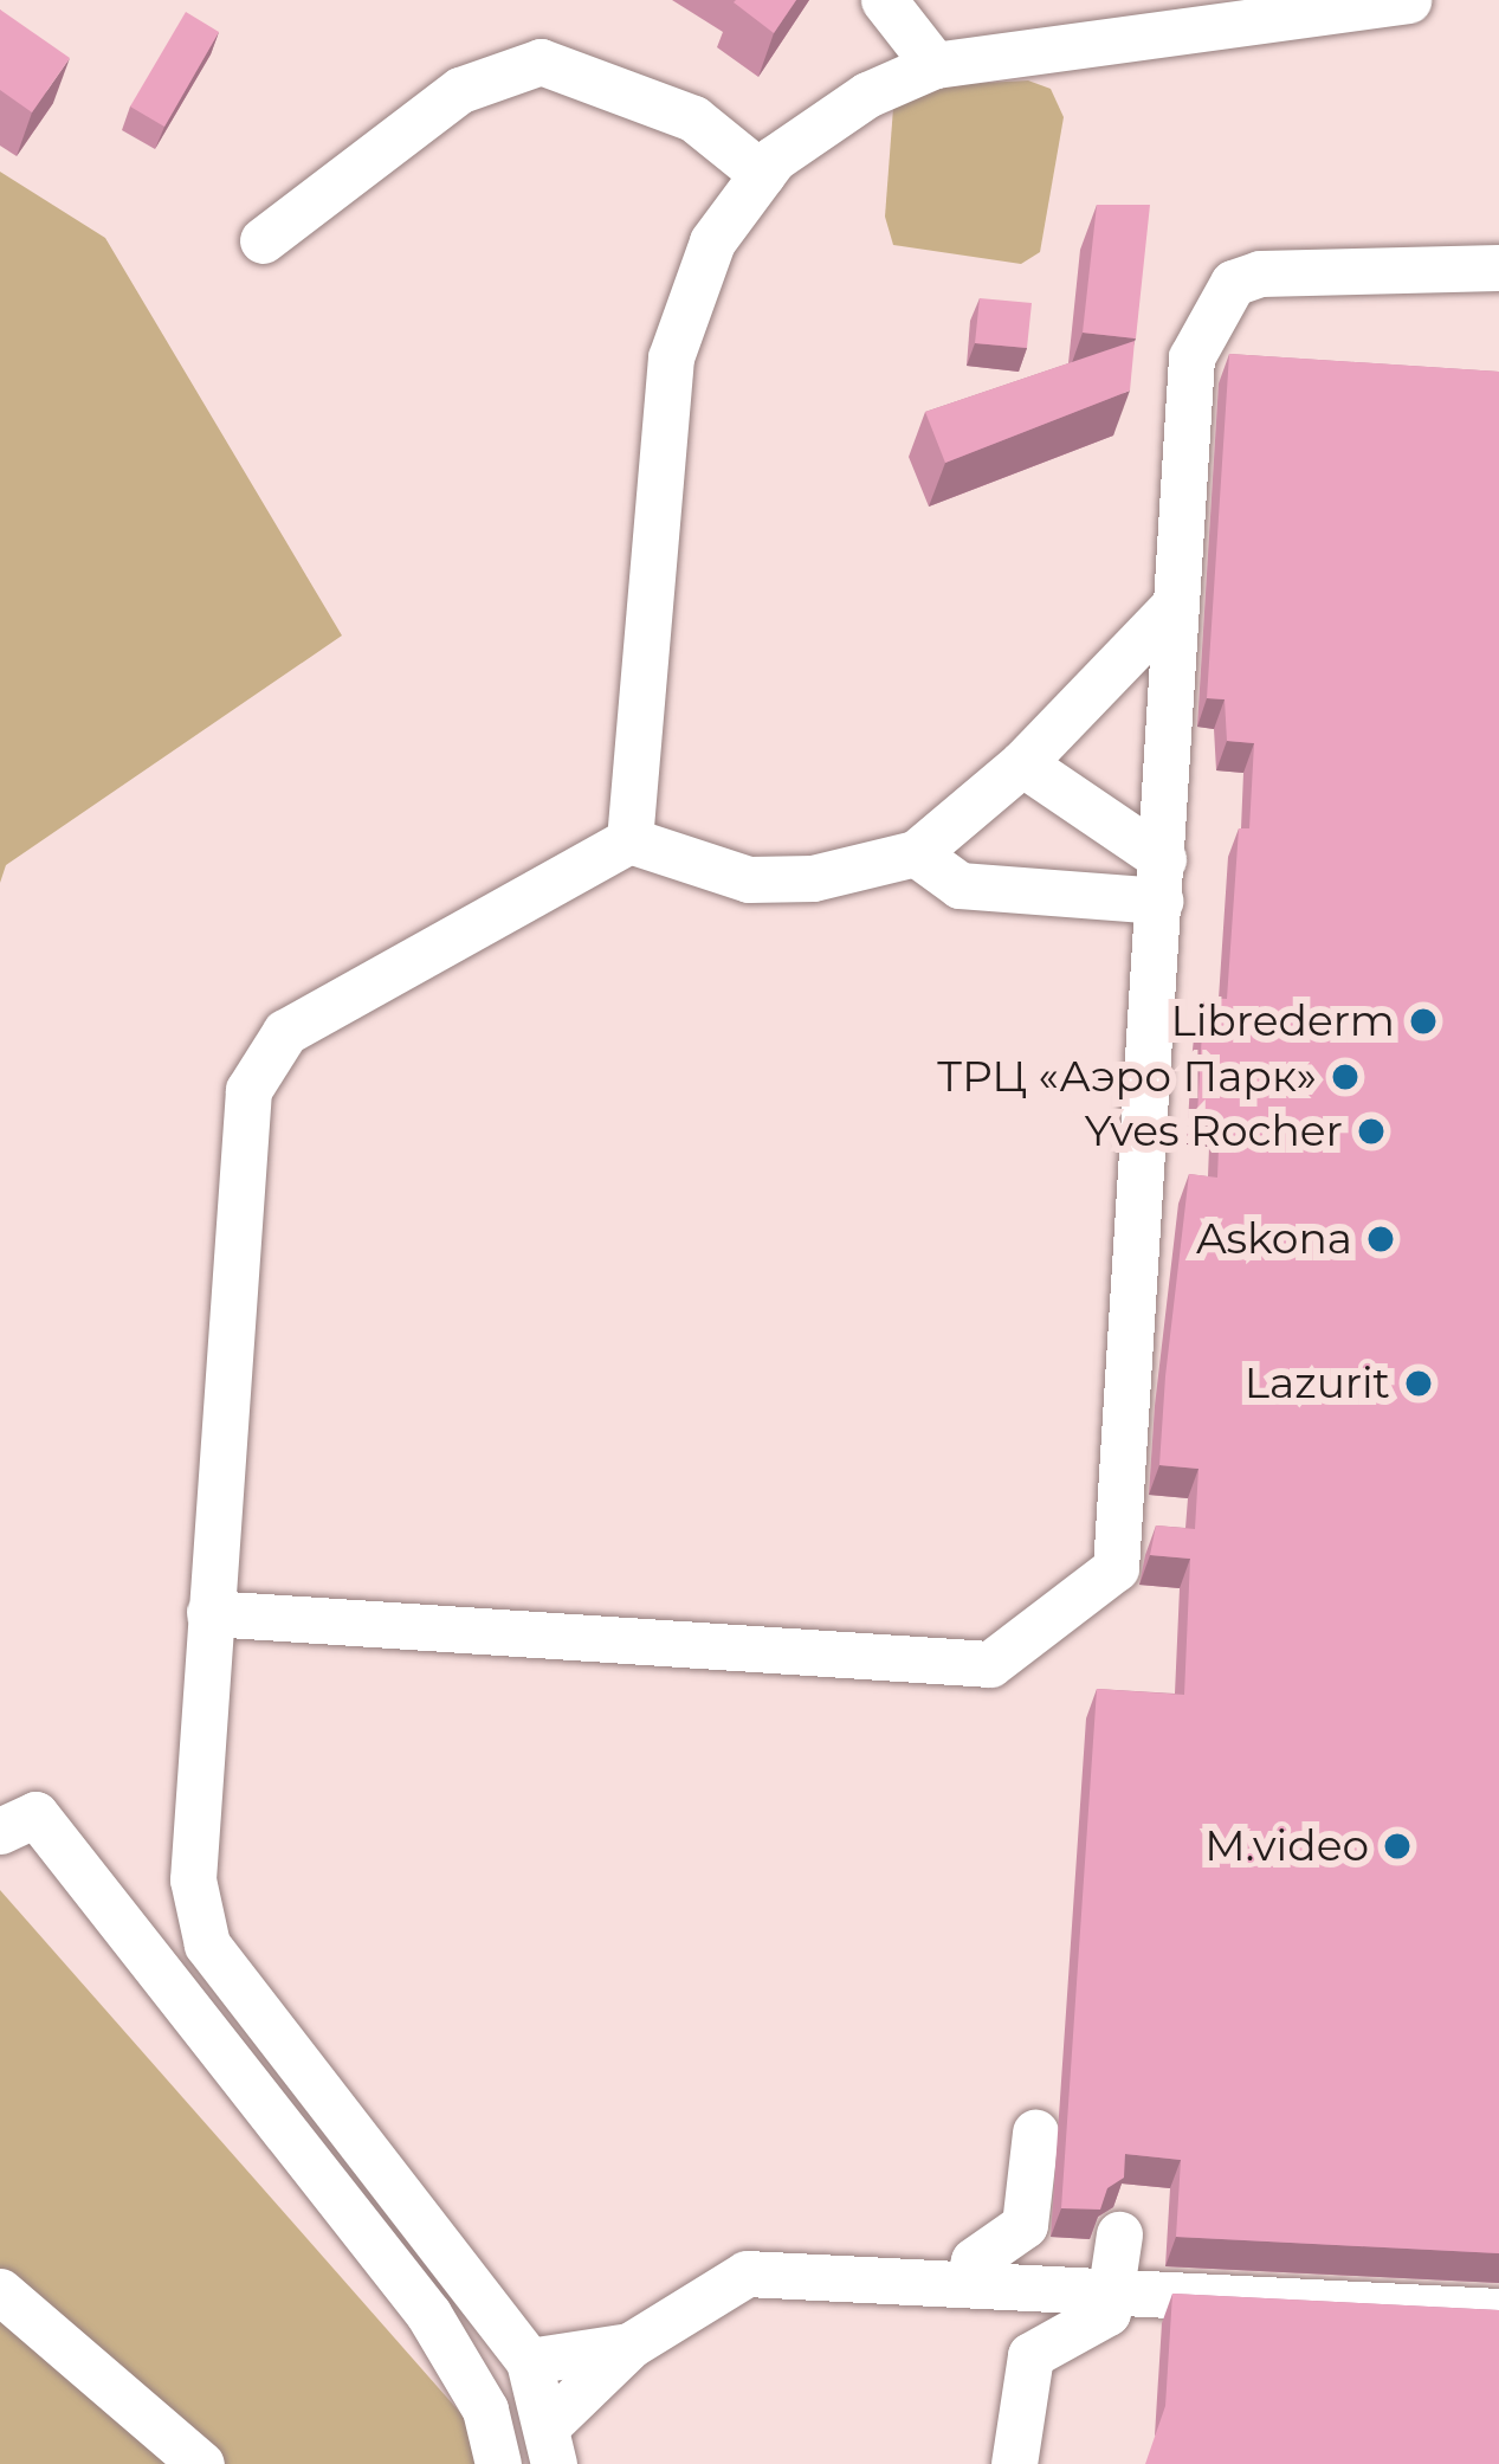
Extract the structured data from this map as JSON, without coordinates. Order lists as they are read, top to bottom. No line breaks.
{"places":["Librederm","ТРЦ «Аэро Парк»","Yves Rocher","Askona","Lazurit","M.video"]}
